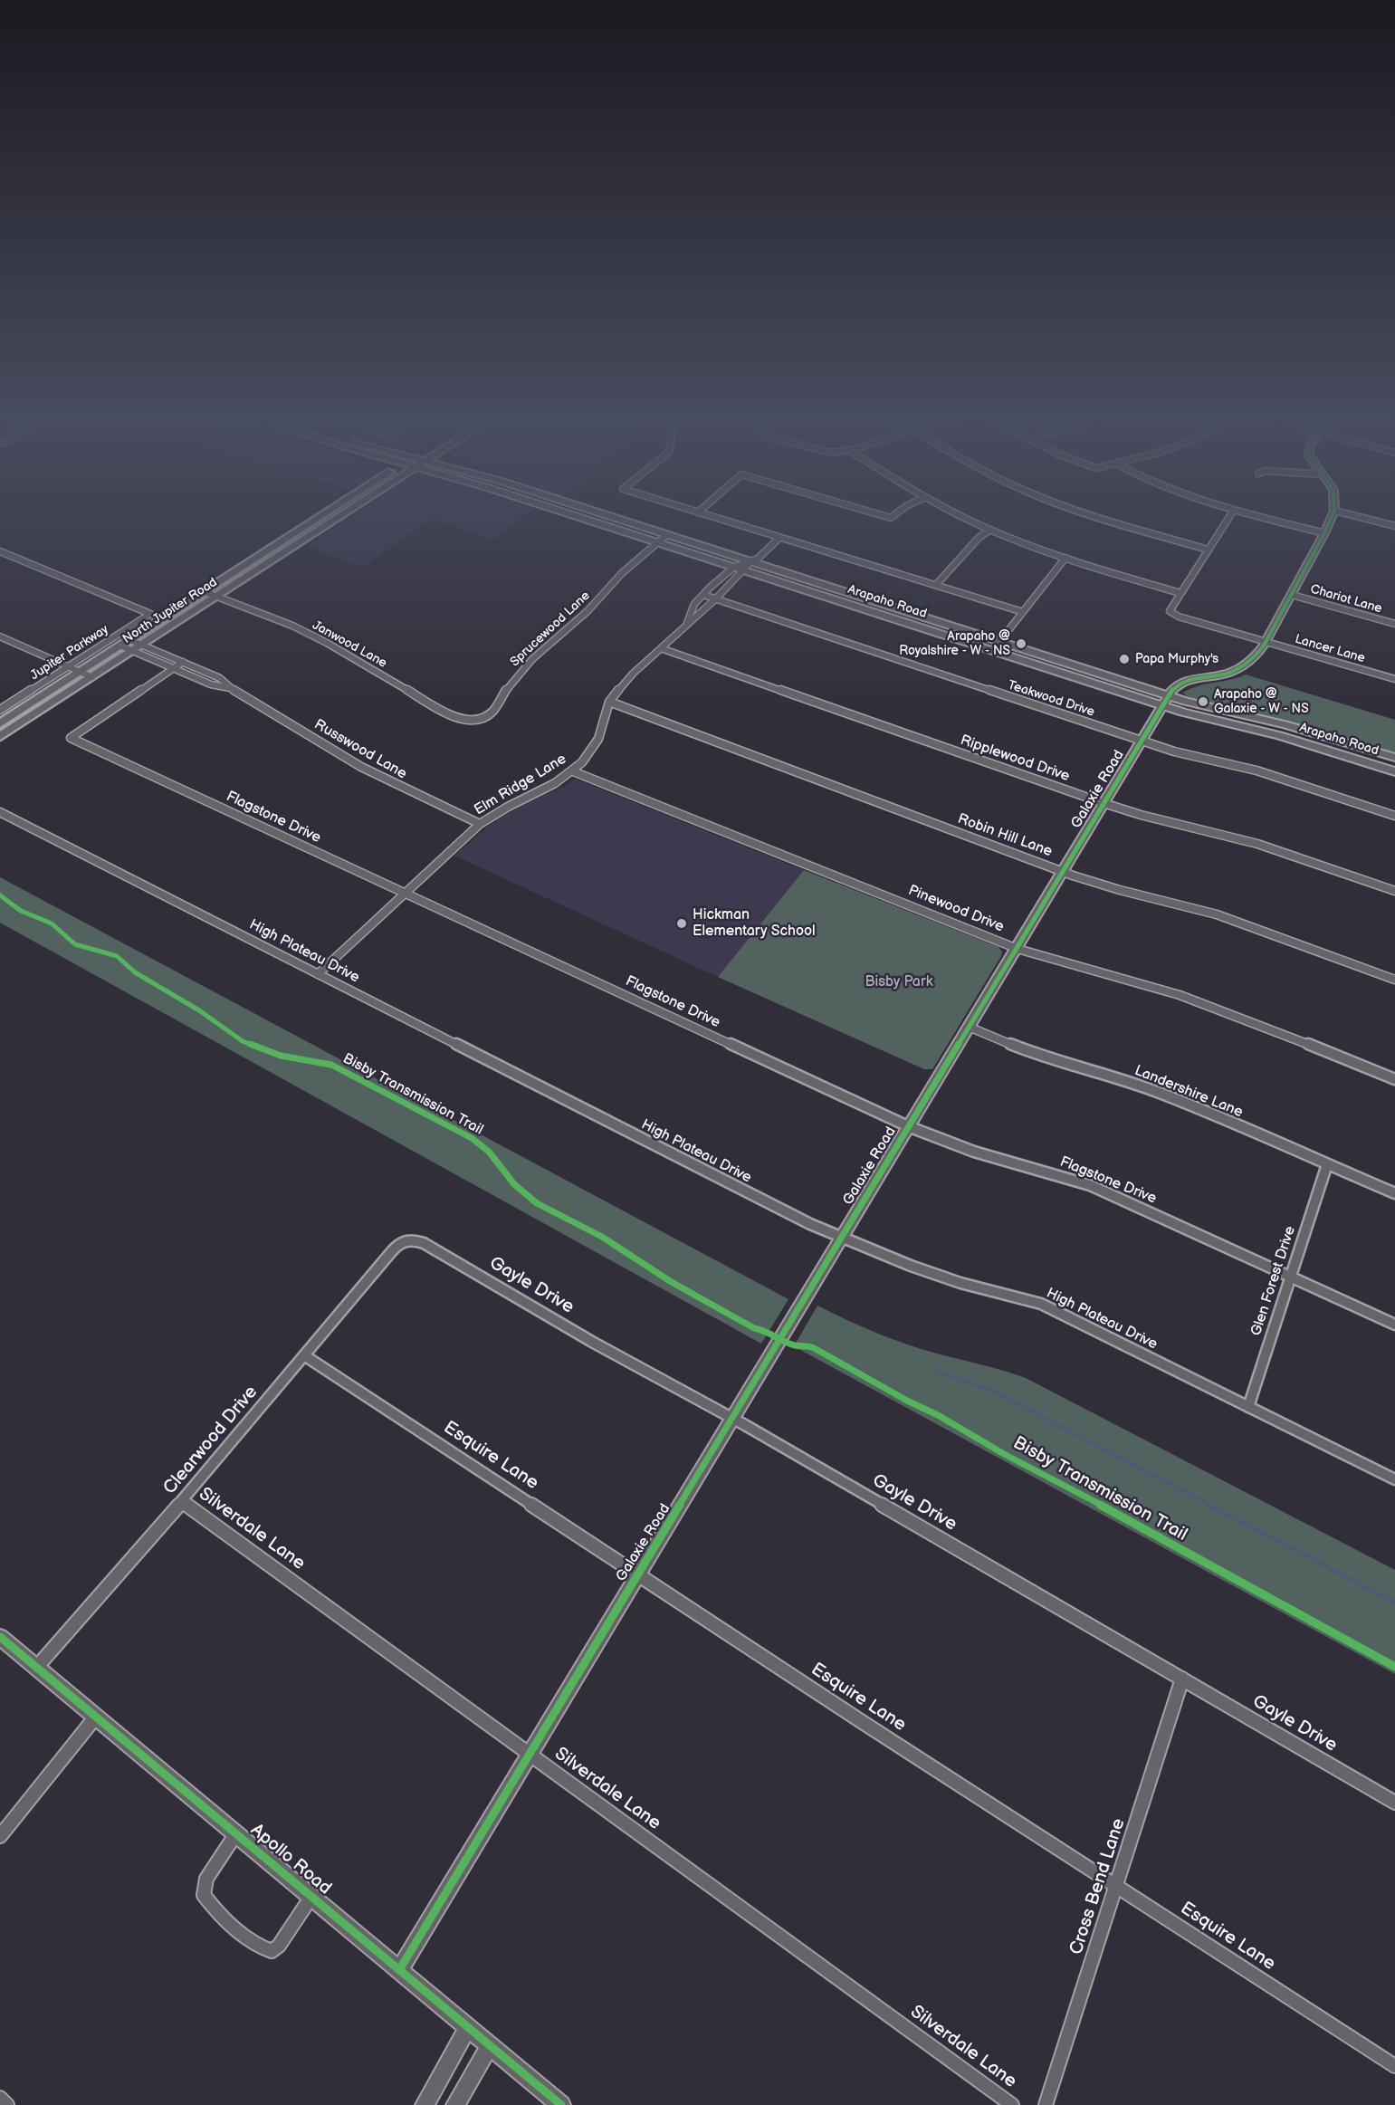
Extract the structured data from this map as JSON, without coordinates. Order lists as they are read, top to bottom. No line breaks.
{"streets":{"main road":["Arapaho Road","North Jupiter Road"],"street":["Chariot Lane","Sprucewood Lane","Janwood Lane","Lancer Lane","Jupiter Parkway","Teakwood Drive","Russwood Lane","Ripplewood Drive","Elm Ridge Lane","Galaxie Road","Flagstone Drive","Robin Hill Lane","Pinewood Drive","High Plateau Drive","Landershire Lane","Glen Forest Drive","Gayle Drive","Clearwood Drive","Esquire Lane","Silverdale Lane","Apollo Road","Cross Bend Lane"],"cycle path":["Bisby Transmission Trail"]},"crossings":[["Chariot Lane","Galaxie Road"],["Arapaho Road","Sprucewood Lane"],["Arapaho Road","Elm Ridge Lane"],["Arapaho Road","Galaxie Road"],["North Jupiter Road","Janwood Lane"],["North Jupiter Road","Russwood Lane"],["Sprucewood Lane","Janwood Lane"],["Lancer Lane","Galaxie Road"],["Teakwood Drive","Elm Ridge Lane"],["Teakwood Drive","Galaxie Road"],["Russwood Lane","Elm Ridge Lane"],["Russwood Lane","Flagstone Drive"],["Ripplewood Drive","Elm Ridge Lane"],["Ripplewood Drive","Galaxie Road"],["Elm Ridge Lane","Flagstone Drive"],["Elm Ridge Lane","Robin Hill Lane"],["Elm Ridge Lane","Pinewood Drive"],["Elm Ridge Lane","High Plateau Drive"],["Galaxie Road","Flagstone Drive"],["Galaxie Road","Robin Hill Lane"],["Galaxie Road","Pinewood Drive"],["Galaxie Road","High Plateau Drive"],["Galaxie Road","Landershire Lane"],["Galaxie Road","Gayle Drive"],["Galaxie Road","Esquire Lane"],["Galaxie Road","Silverdale Lane"],["Galaxie Road","Apollo Road"],["Flagstone Drive","Glen Forest Drive"],["High Plateau Drive","Glen Forest Drive"],["Landershire Lane","Glen Forest Drive"],["Gayle Drive","Clearwood Drive"],["Gayle Drive","Cross Bend Lane"],["Clearwood Drive","Esquire Lane"],["Clearwood Drive","Silverdale Lane"],["Clearwood Drive","Apollo Road"],["Esquire Lane","Cross Bend Lane"]],"parks":["Bisby Park"],"places":["Arapaho @ Royalshire - W - NS","Papa Murphy's","Arapaho @ Galaxie - W - NS","Hickman Elementary School"]}
